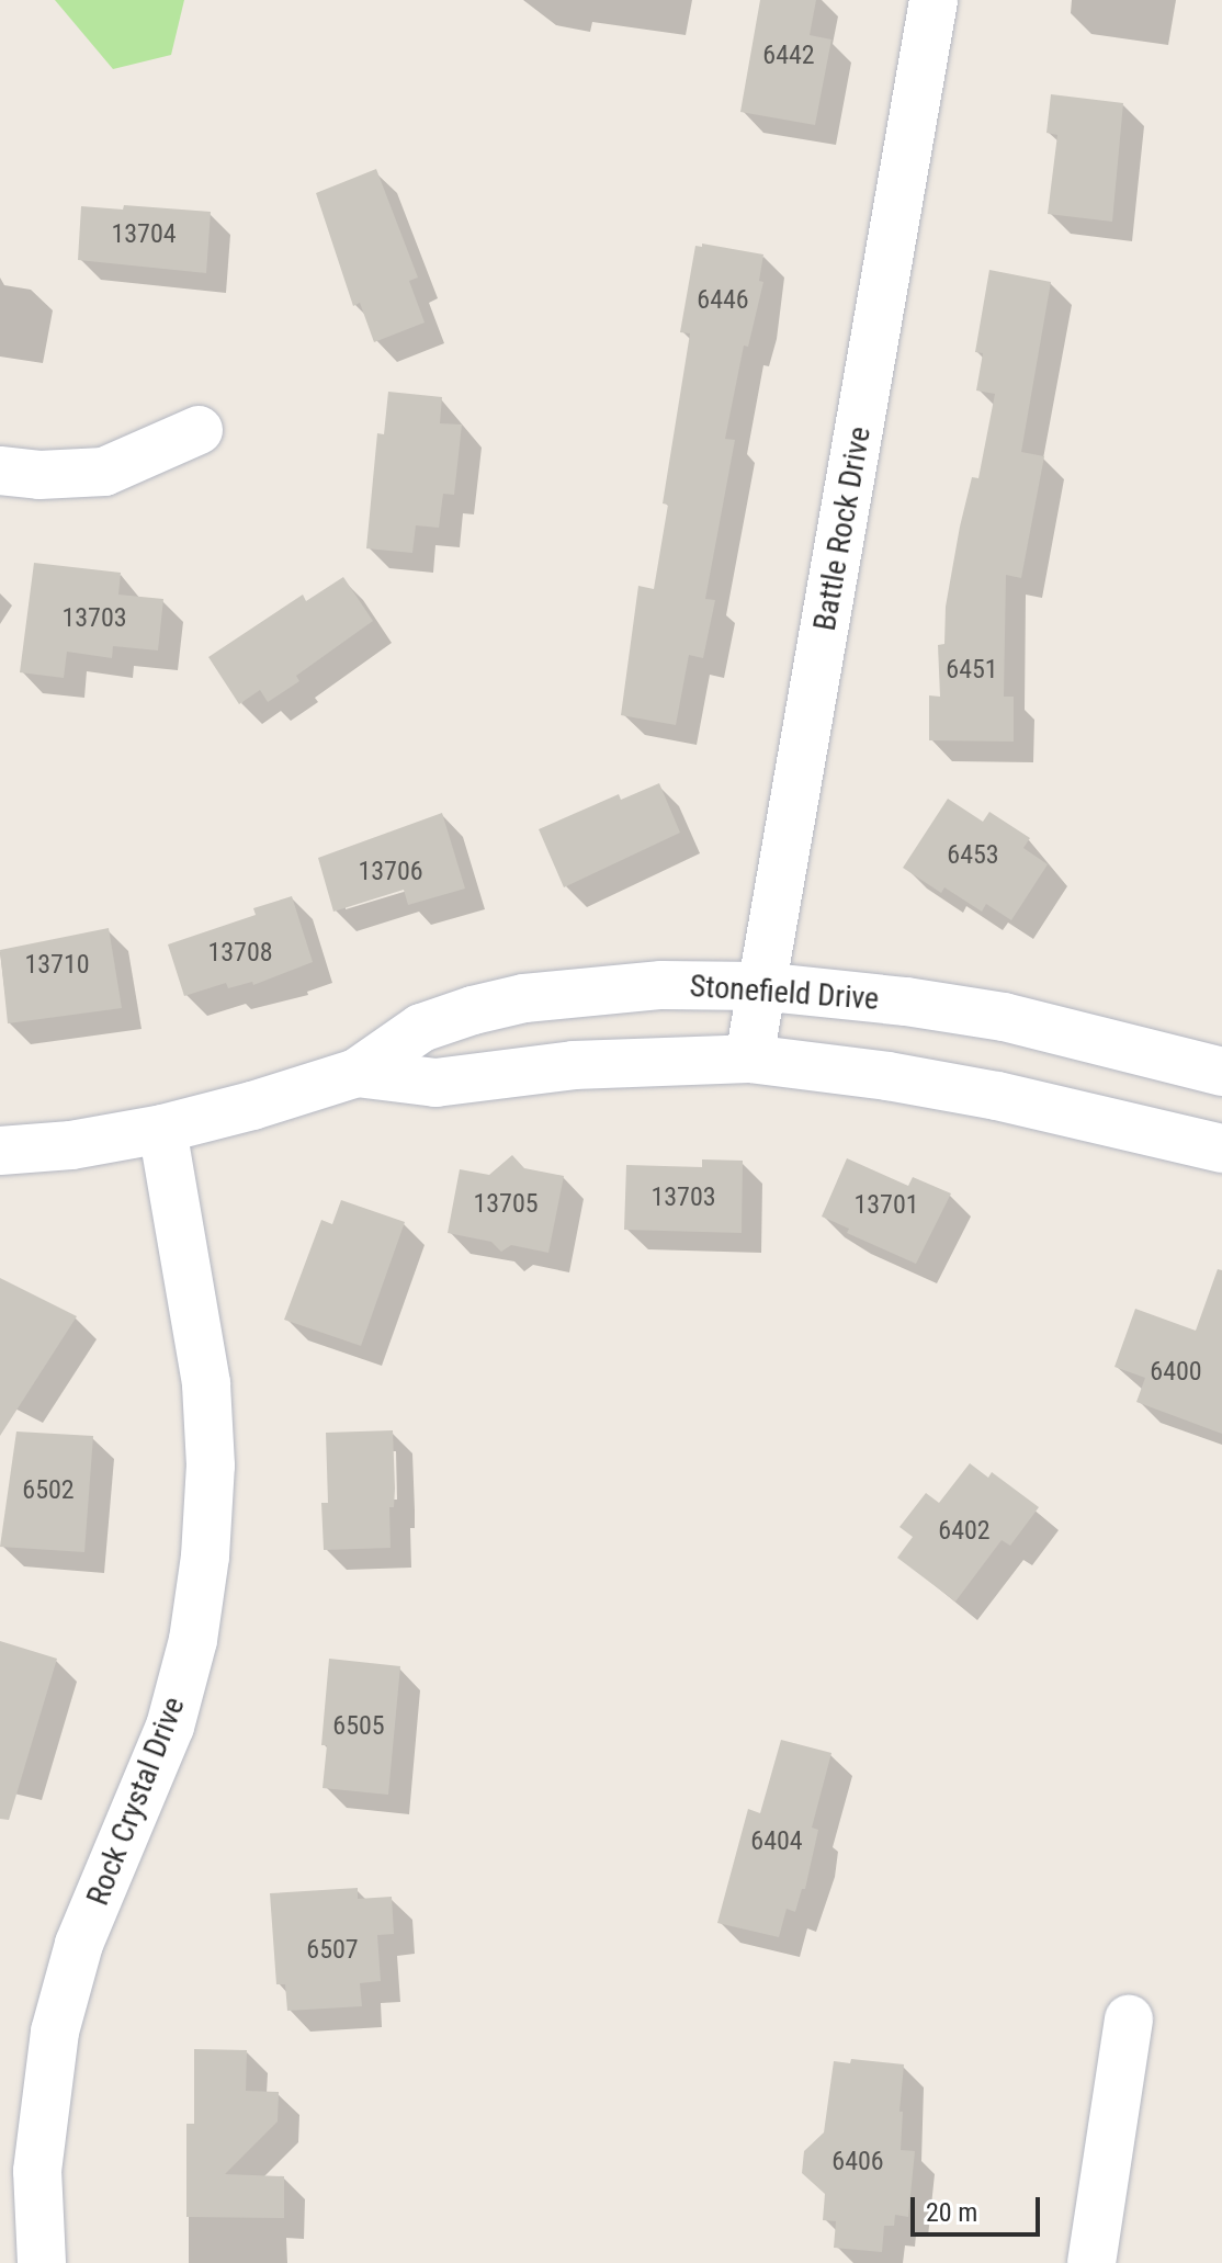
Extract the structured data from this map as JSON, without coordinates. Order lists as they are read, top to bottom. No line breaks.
{"streets":{"street":["Battle Rock Drive","Stonefield Drive","Rock Crystal Drive"]},"crossings":[["Battle Rock Drive","Stonefield Drive"],["Stonefield Drive","Rock Crystal Drive"]],"house_numbers":["6442","13704","6446","13703","6451","6453","13706","13708","13710","13703","13705","13701","6400","6502","6402","6505","6404","6507","6406"],"scale_bar":"20 m"}
